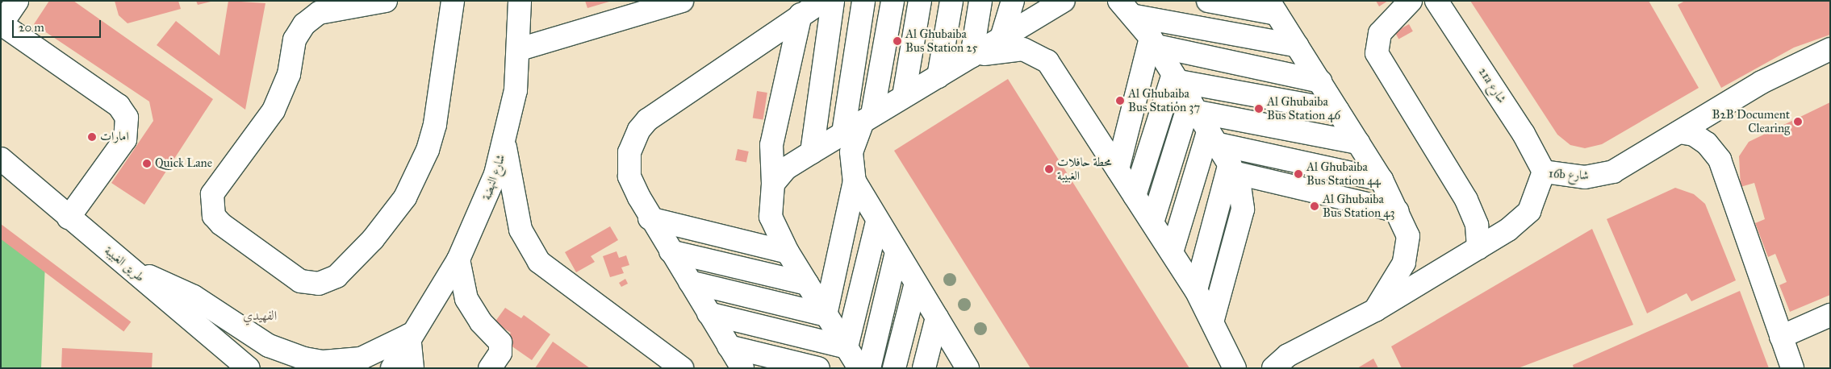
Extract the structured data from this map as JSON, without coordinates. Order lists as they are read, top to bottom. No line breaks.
{"streets":{"street":["21a شارع","16b شارع","شارع النهضة","طريق الغبيبة"]},"crossings":[["21a شارع","16b شارع"]],"districts":["الفهيدي"],"places":["Al Ghubaiba Bus Station 25","Al Ghubaiba Bus Station 37","Al Ghubaiba Bus Station 46","B2B Document Clearing","امارات","Quick Lane","محطة حافلات الغبيبة","Al Ghubaiba Bus Station 44","Al Ghubaiba Bus Station 43"],"scale_bar":"20 m"}
